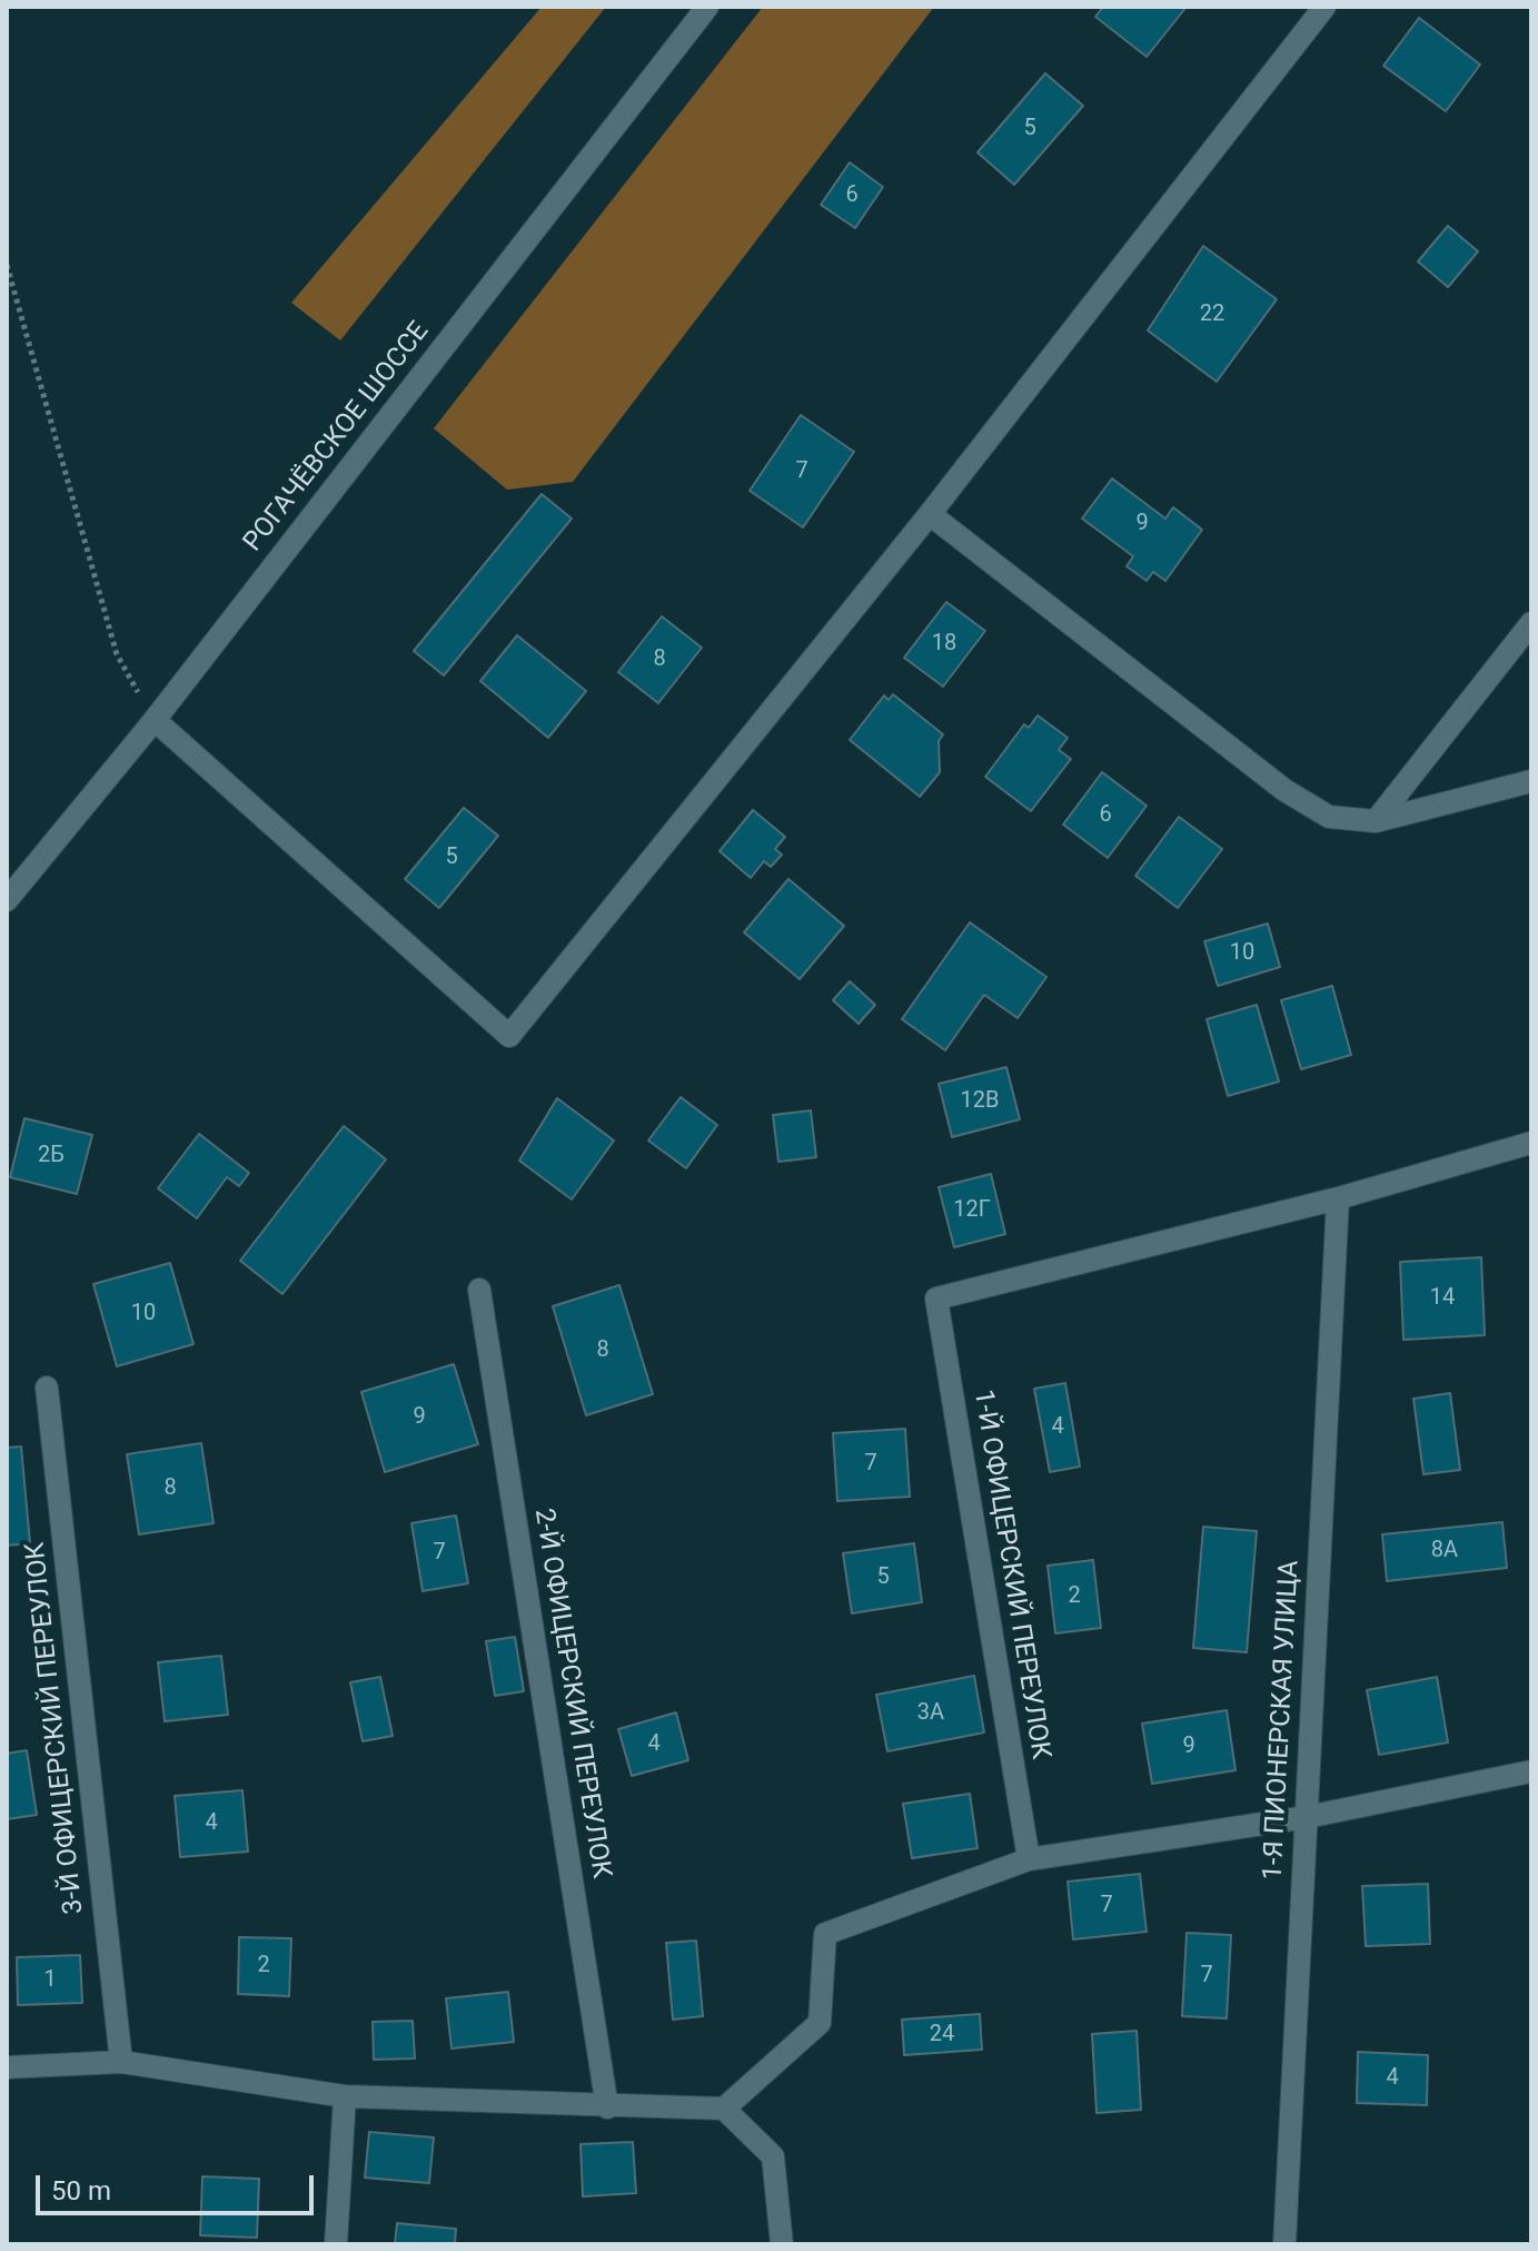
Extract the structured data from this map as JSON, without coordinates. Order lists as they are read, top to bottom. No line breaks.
{"streets":{"street":["РОГАЧЁВСКОЕ ШОССЕ","1-Й ОФИЦЕРСКИЙ ПЕРЕУЛОК","2-Й ОФИЦЕРСКИЙ ПЕРЕУЛОК","1-Я ПИОНЕРСКАЯ УЛИЦА","3-Й ОФИЦЕРСКИЙ ПЕРЕУЛОК"]},"crossings":[["1-Й ОФИЦЕРСКИЙ ПЕРЕУЛОК","1-Я ПИОНЕРСКАЯ УЛИЦА"]],"house_numbers":["5","6","22","7","9","18","8","6","5","10","12В","2Б","12Г","14","10","8","9","4","7","8","8А","7","5","2","3А","4","9","4","7","2","7","1","24","4"],"scale_bar":"50 m"}
